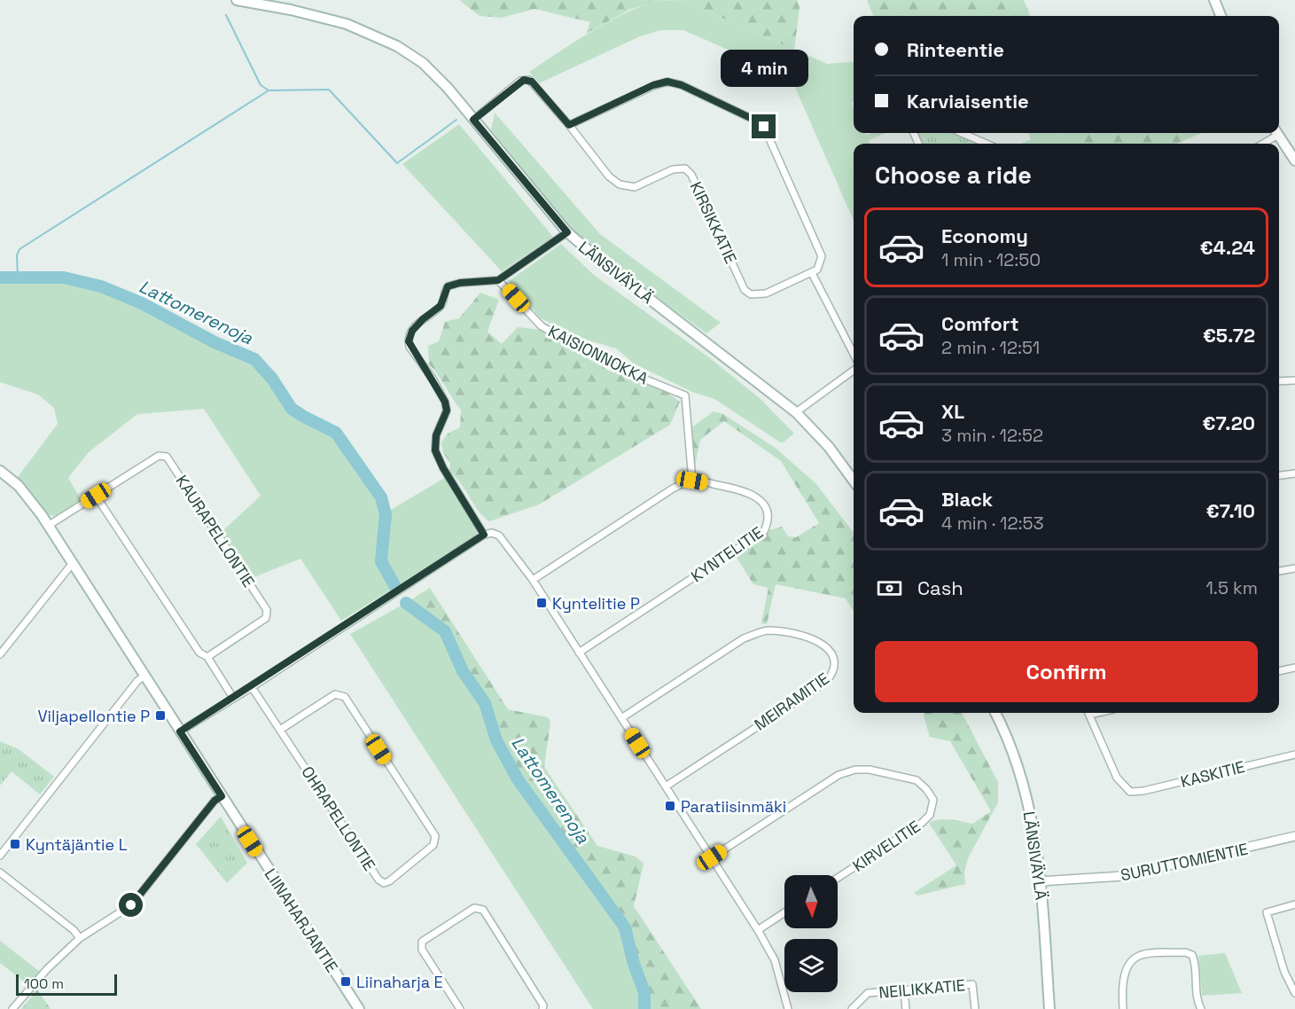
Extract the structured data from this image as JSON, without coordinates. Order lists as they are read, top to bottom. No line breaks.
{"streets":{"main road":["LÄNSIVÄYLÄ","LIINAHARJANTIE"],"street":["KIRSIKKATIE","KAISIONNOKKA","KAURAPELLONTIE","KYNTELITIE","MEIRAMITIE","KASKITIE","OHRAPELLONTIE","KIRVELITIE","SURUTTOMIENTIE","NEILIKKATIE"]},"crossings":[["KIRSIKKATIE","LÄNSIVÄYLÄ"],["LÄNSIVÄYLÄ","SURUTTOMIENTIE"],["KAISIONNOKKA","KYNTELITIE"],["KAURAPELLONTIE","LIINAHARJANTIE"]],"water":["Lattomerenoja"],"places":{"transit":["Kyntelitie P","Viljapellontie P","Paratiisinmäki","Kyntäjäntie L","Liinaharja E"]},"scale_bar":"100 m","north":"bottom","page":{"banner":["Rinteentie","Karviaisentie"],"bubble":"4 min","heading":"Choose a ride","list":[{"name":"Economy","note":"1 min · 12:50","value":"€4.24"},{"name":"Comfort","note":"2 min · 12:51","value":"€5.72"},{"name":"XL","note":"3 min · 12:52","value":"€7.20"},{"name":"Black","note":"4 min · 12:53","value":"€7.10"}],"pay":["Cash","1.5 km"],"buttons":"Confirm","scale":"100 m"}}
